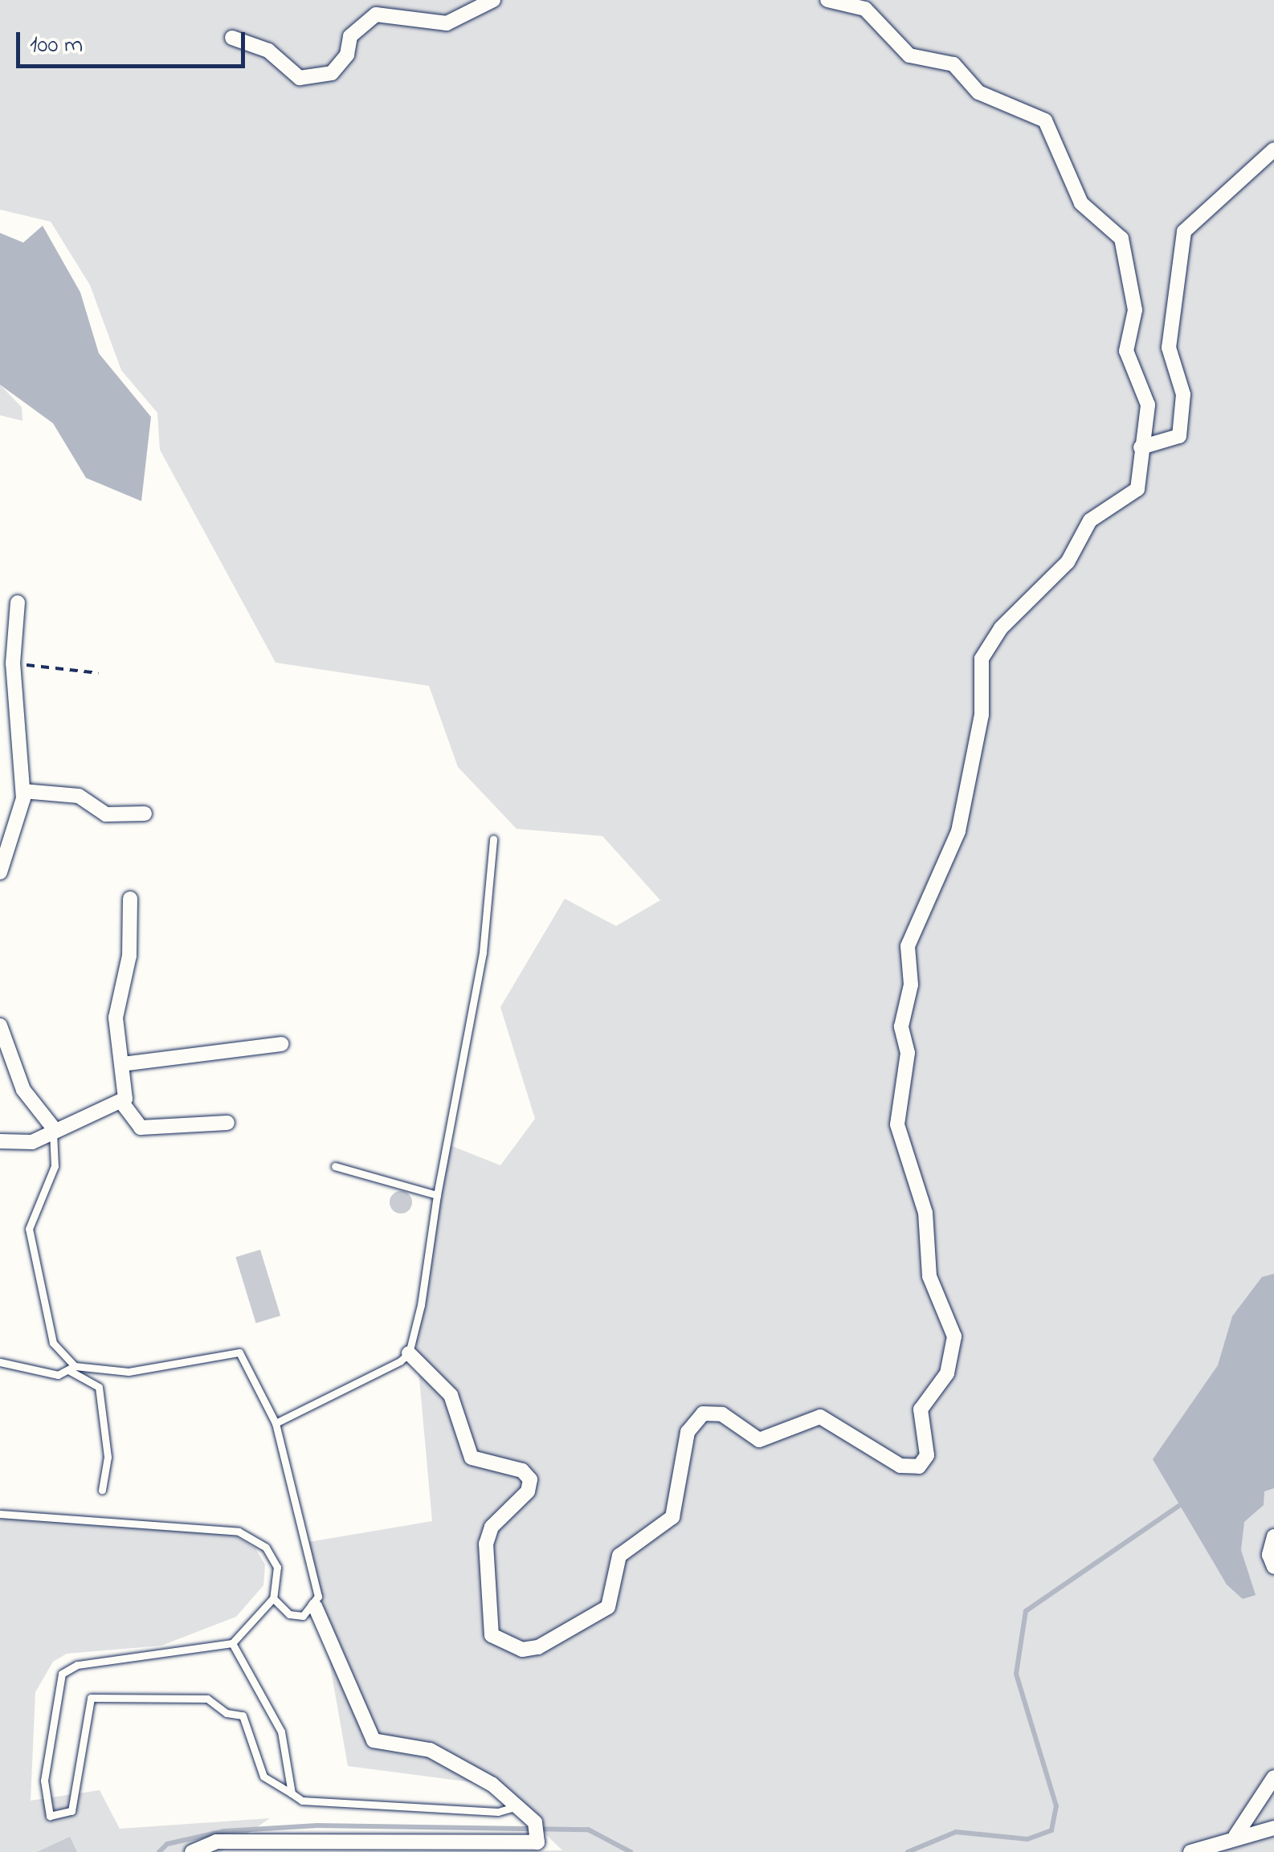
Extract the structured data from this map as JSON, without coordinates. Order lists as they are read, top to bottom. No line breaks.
{"scale_bar":"100 m"}
